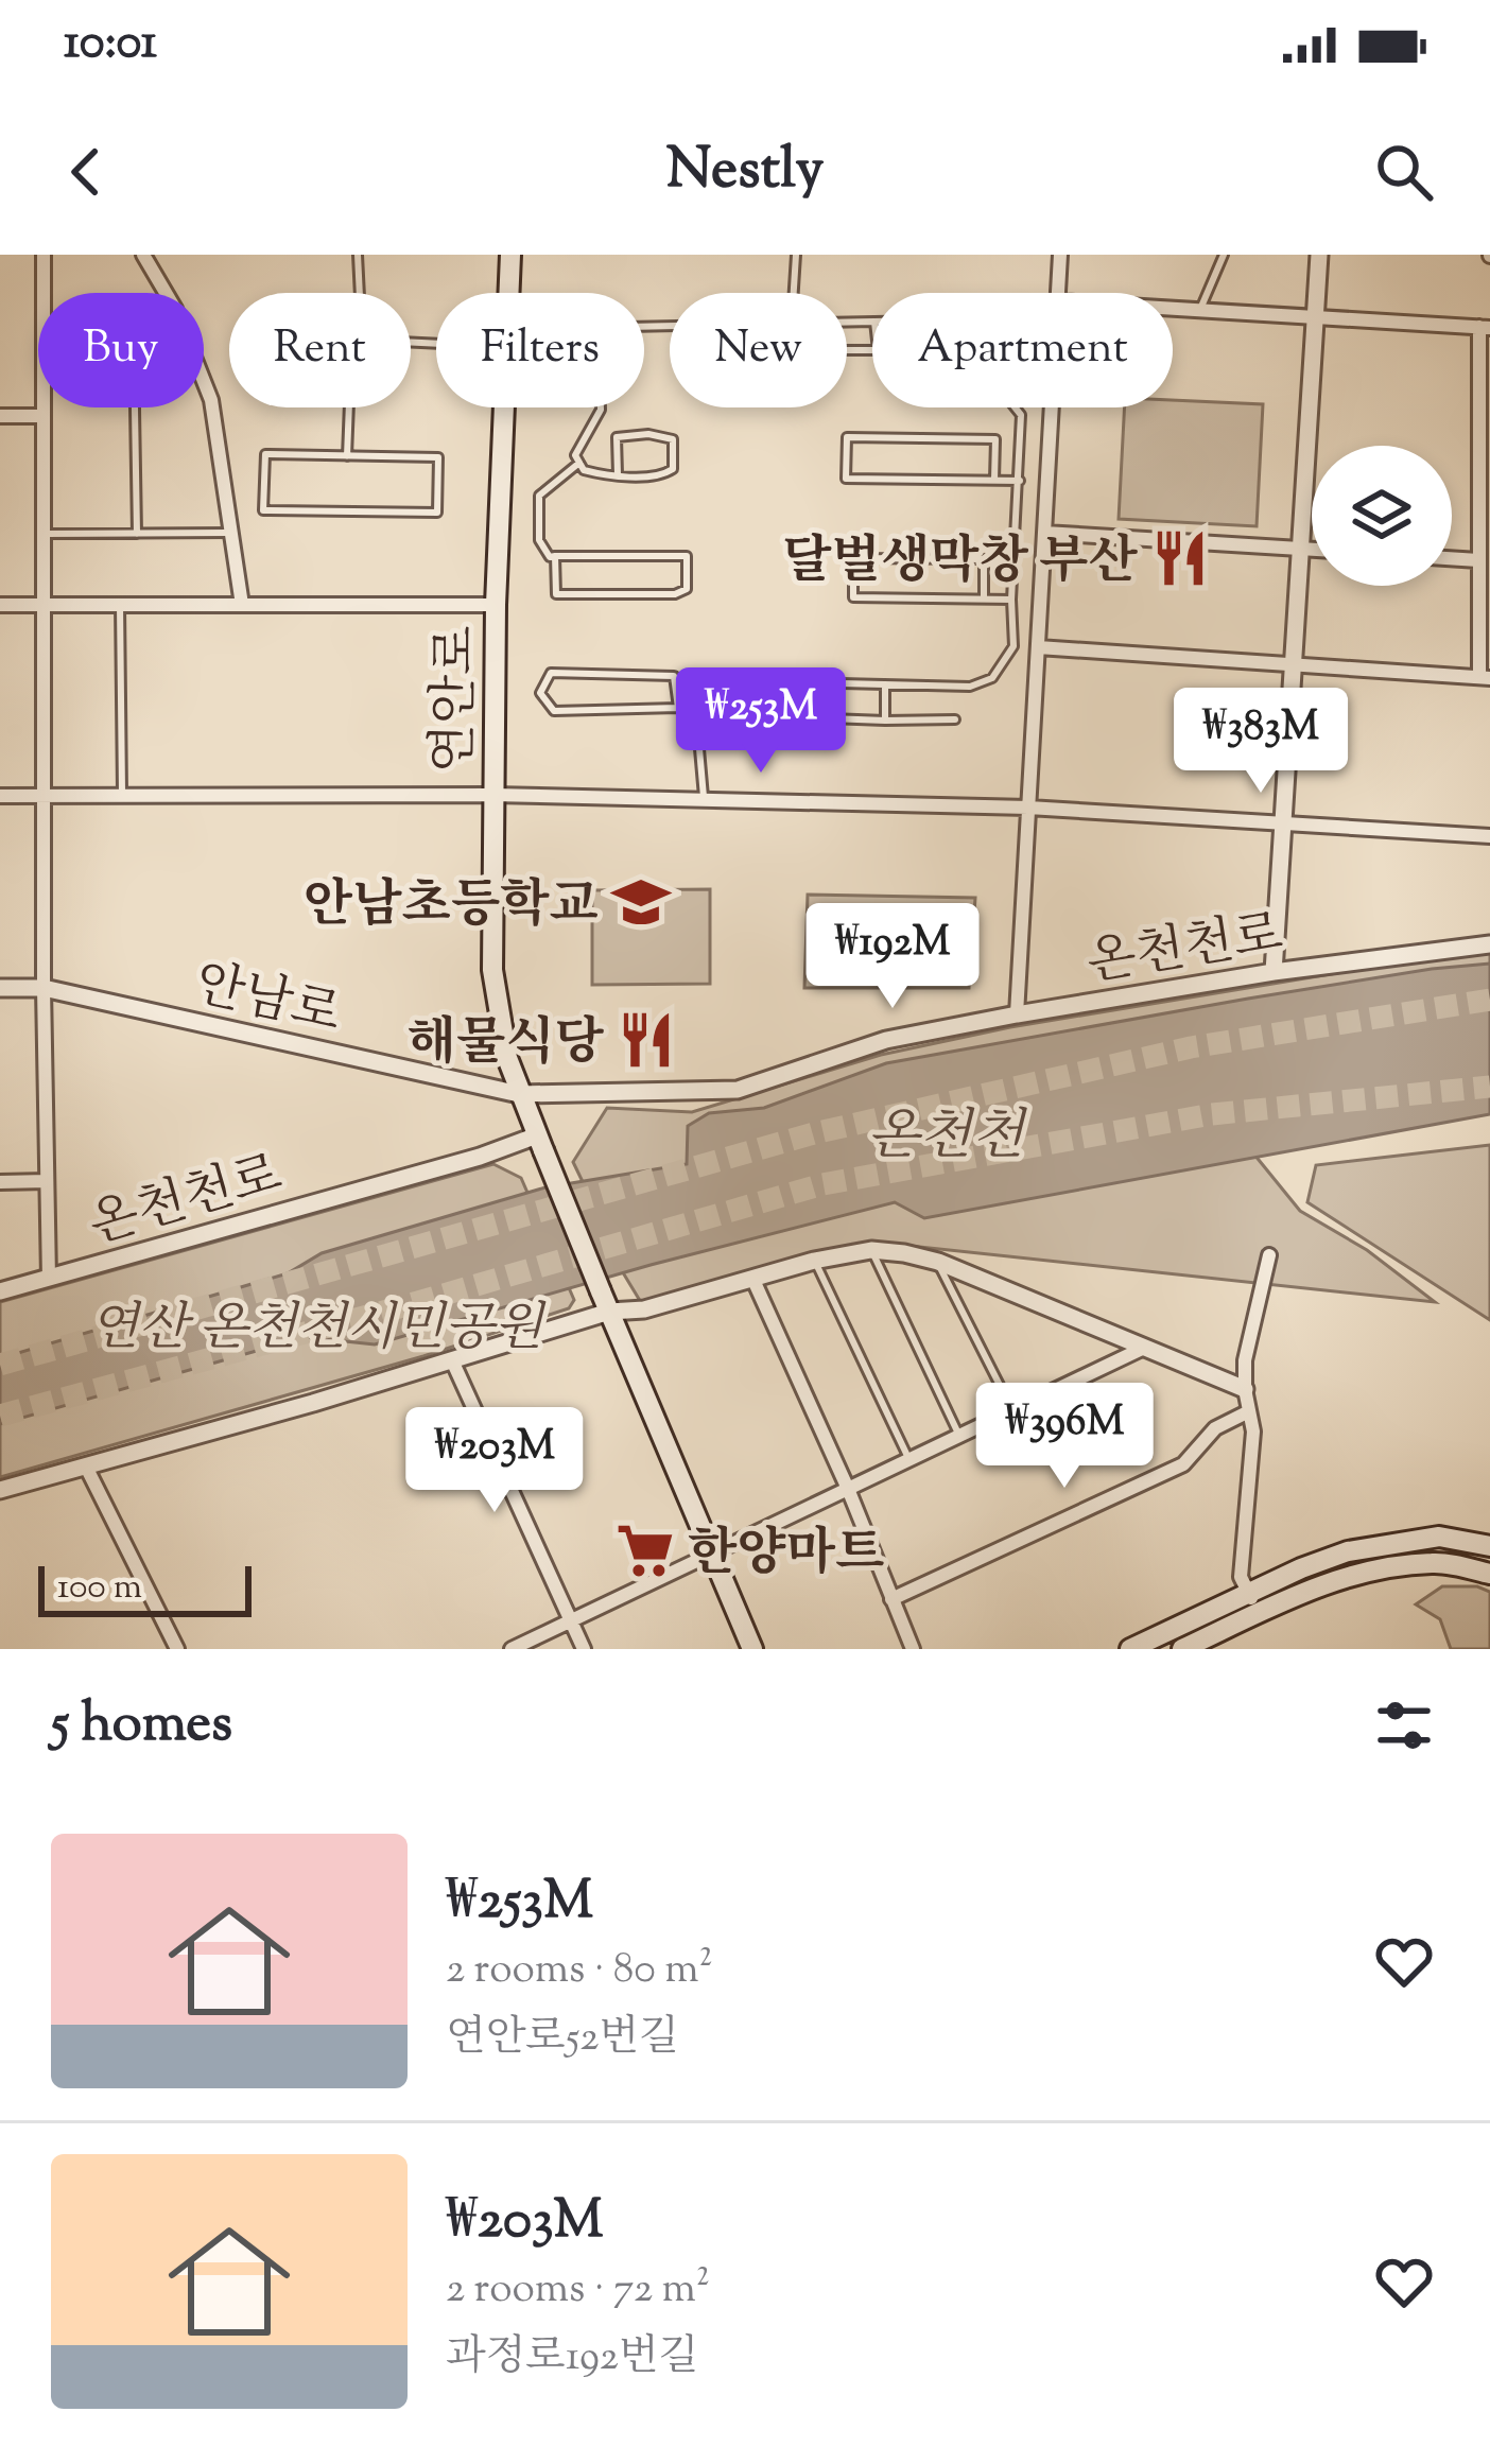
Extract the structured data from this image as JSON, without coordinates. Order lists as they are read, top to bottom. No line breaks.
{"streets":{"main road":["연안로"],"street":["온천천로","안남로"]},"crossings":[["연안로","온천천로"],["연안로","안남로"],["온천천로","안남로"]],"water":["온천천"],"parks":["연산 온천천시민공원"],"places":{"restaurant":["달벌생막창 부산","해물식당"],"school or university":["안남초등학교"],"supermarket":["한양마트"]},"scale_bar":"100 m","page":{"status":"10:01","header":"Nestly","chip":["Buy","Rent","Filters","New","Apartment"],"price":["₩253M","₩383M","₩192M","₩396M","₩203M"],"scale":"100 m","heading":"5 homes","list":[{"name":"₩253M","note":"2 rooms · 80 m² · 연안로52번길"},{"name":"₩203M","note":"2 rooms · 72 m² · 과정로192번길"}]}}
